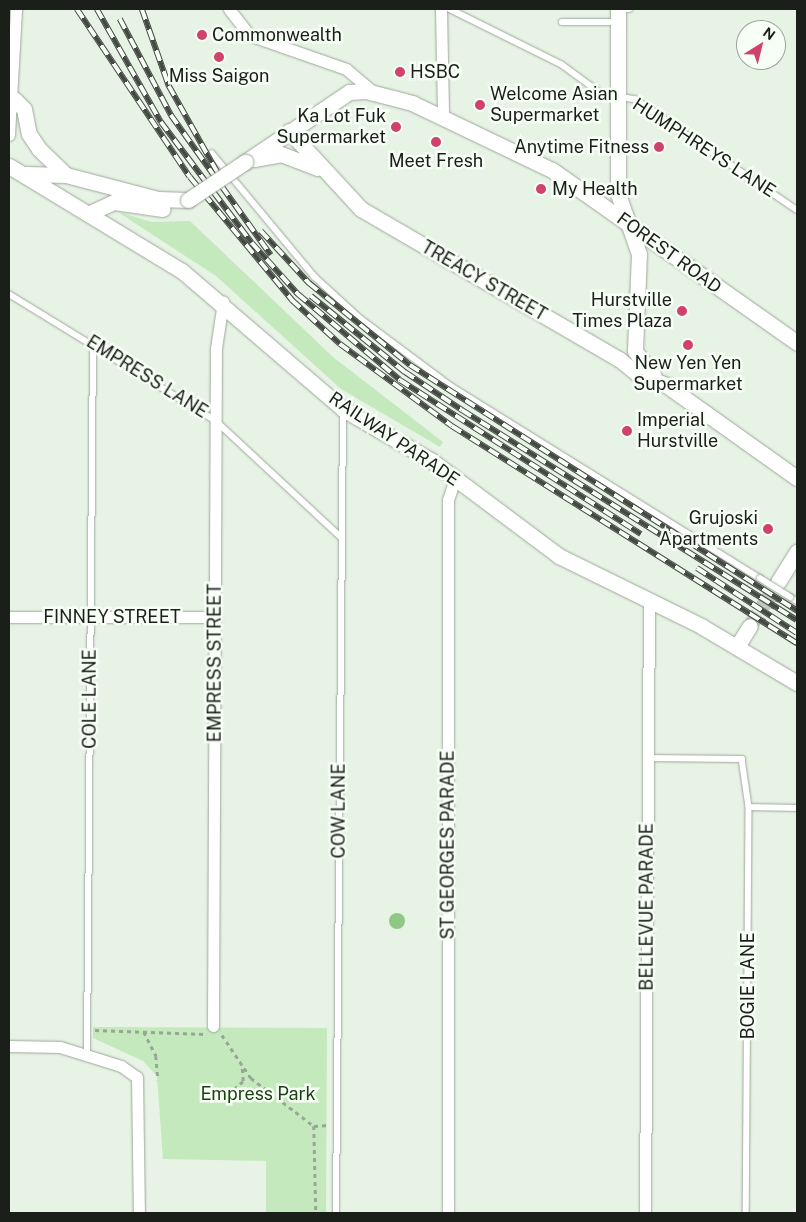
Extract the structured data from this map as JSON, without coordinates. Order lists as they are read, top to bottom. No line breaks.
{"streets":{"street":["FOREST ROAD","TREACY STREET","RAILWAY PARADE","FINNEY STREET","EMPRESS STREET","ST GEORGES PARADE","BELLEVUE PARADE"],"lane":["HUMPHREYS LANE","EMPRESS LANE","COLE LANE","COW LANE","BOGIE LANE"]},"crossings":[["FOREST ROAD","TREACY STREET"],["EMPRESS LANE","EMPRESS STREET"],["EMPRESS LANE","COLE LANE"],["EMPRESS LANE","COW LANE"],["RAILWAY PARADE","EMPRESS STREET"],["RAILWAY PARADE","COW LANE"],["RAILWAY PARADE","ST GEORGES PARADE"],["RAILWAY PARADE","BELLEVUE PARADE"],["FINNEY STREET","EMPRESS STREET"],["FINNEY STREET","COLE LANE"],["BELLEVUE PARADE","BOGIE LANE"]],"parks":["Empress Park"],"places":["Commonwealth","Miss Saigon","HSBC","Welcome Asian Supermarket","Ka Lot Fuk Supermarket","Meet Fresh","Anytime Fitness","My Health","Hurstville Times Plaza","New Yen Yen Supermarket","Imperial Hurstville","Grujoski Apartments"],"north":"top right"}
